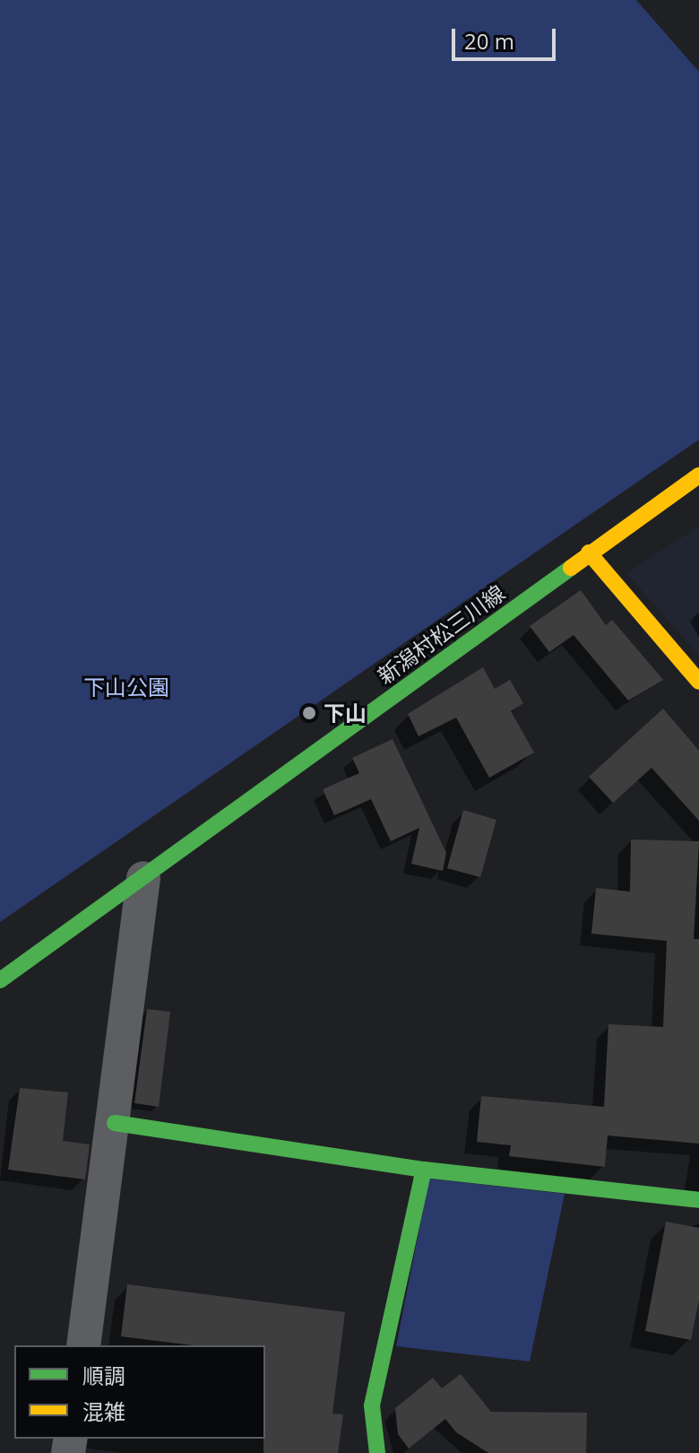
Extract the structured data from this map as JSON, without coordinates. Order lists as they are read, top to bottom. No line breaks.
{"streets":{"street":["新潟村松三川線"]},"parks":["下山公園"],"places":["下山"],"legend":["順調","混雑"],"scale_bar":"20 m"}
